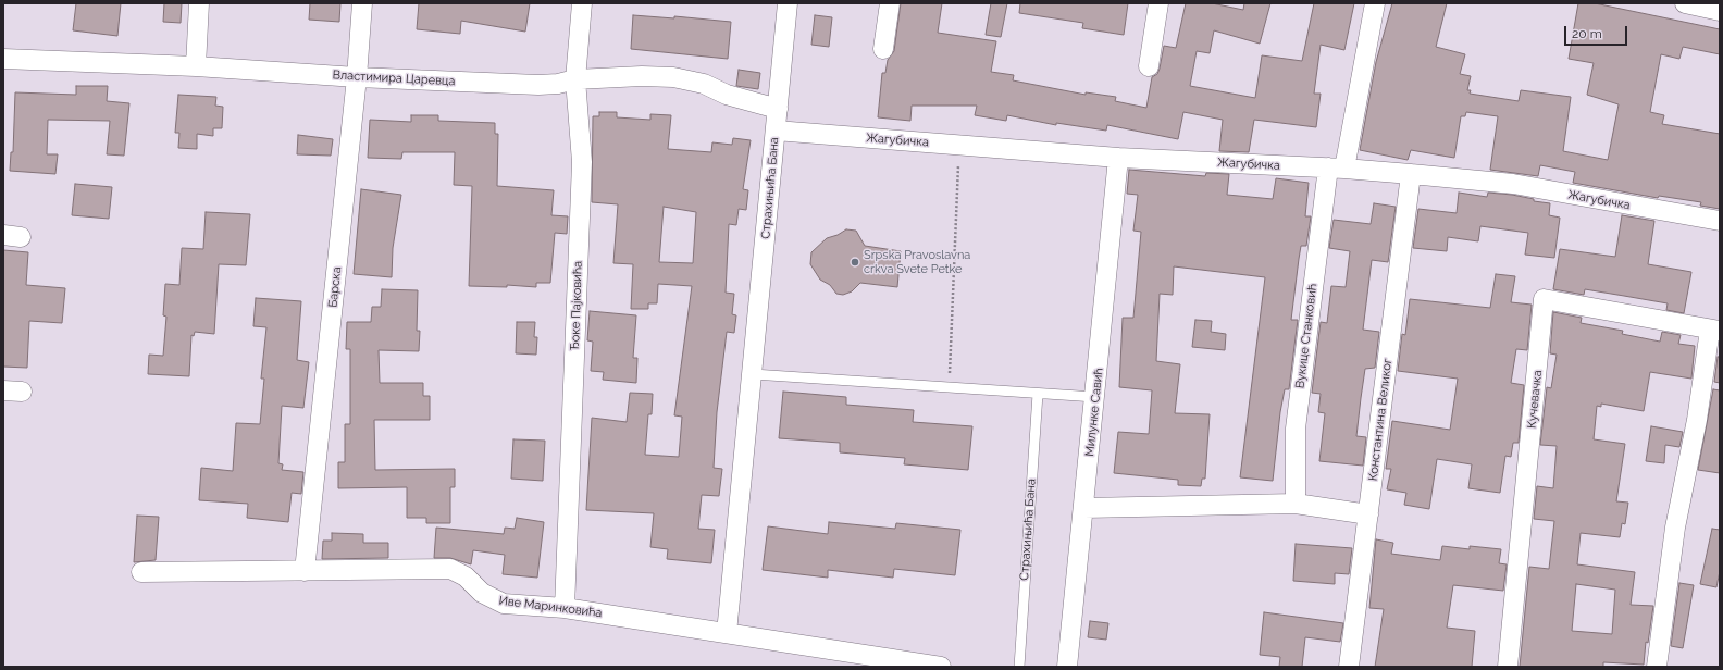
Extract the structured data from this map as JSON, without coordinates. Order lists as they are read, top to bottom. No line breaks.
{"streets":{"street":["Властимира Царевца","Жагубичка","Страхињића Бана","Барска","Ђоке Пајковића","Вукице Станковић","Кучевачка","Милунке Савић","Константина Великог","Иве Маринковића"]},"crossings":[["Властимира Царевца","Страхињића Бана"],["Властимира Царевца","Барска"],["Властимира Царевца","Ђоке Пајковића"],["Жагубичка","Страхињића Бана"],["Жагубичка","Вукице Станковић"],["Жагубичка","Милунке Савић"],["Жагубичка","Константина Великог"],["Страхињића Бана","Иве Маринковића"],["Барска","Иве Маринковића"],["Ђоке Пајковића","Иве Маринковића"]],"places":["Srpska Pravoslavna crkva Svete Petke"],"scale_bar":"20 m"}
